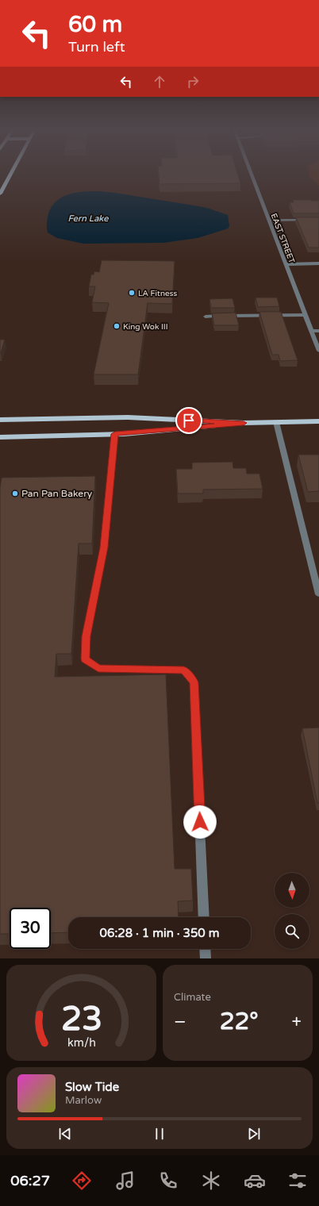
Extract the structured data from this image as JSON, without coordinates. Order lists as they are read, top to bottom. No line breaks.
{"streets":{"street":["EAST STREET"]},"water":["Fern Lake"],"places":["LA Fitness","King Wok III","Pan Pan Bakery"],"north":"bottom","page":{"turn":["60 m","Turn left"],"limit":"30","trip":"06:28 · 1 min · 350 m","tile":"Climate","heat":["−","22°","+"],"song":["Slow Tide","Marlow"],"tabs":"06:27","gauge":["23","km/h"]}}
